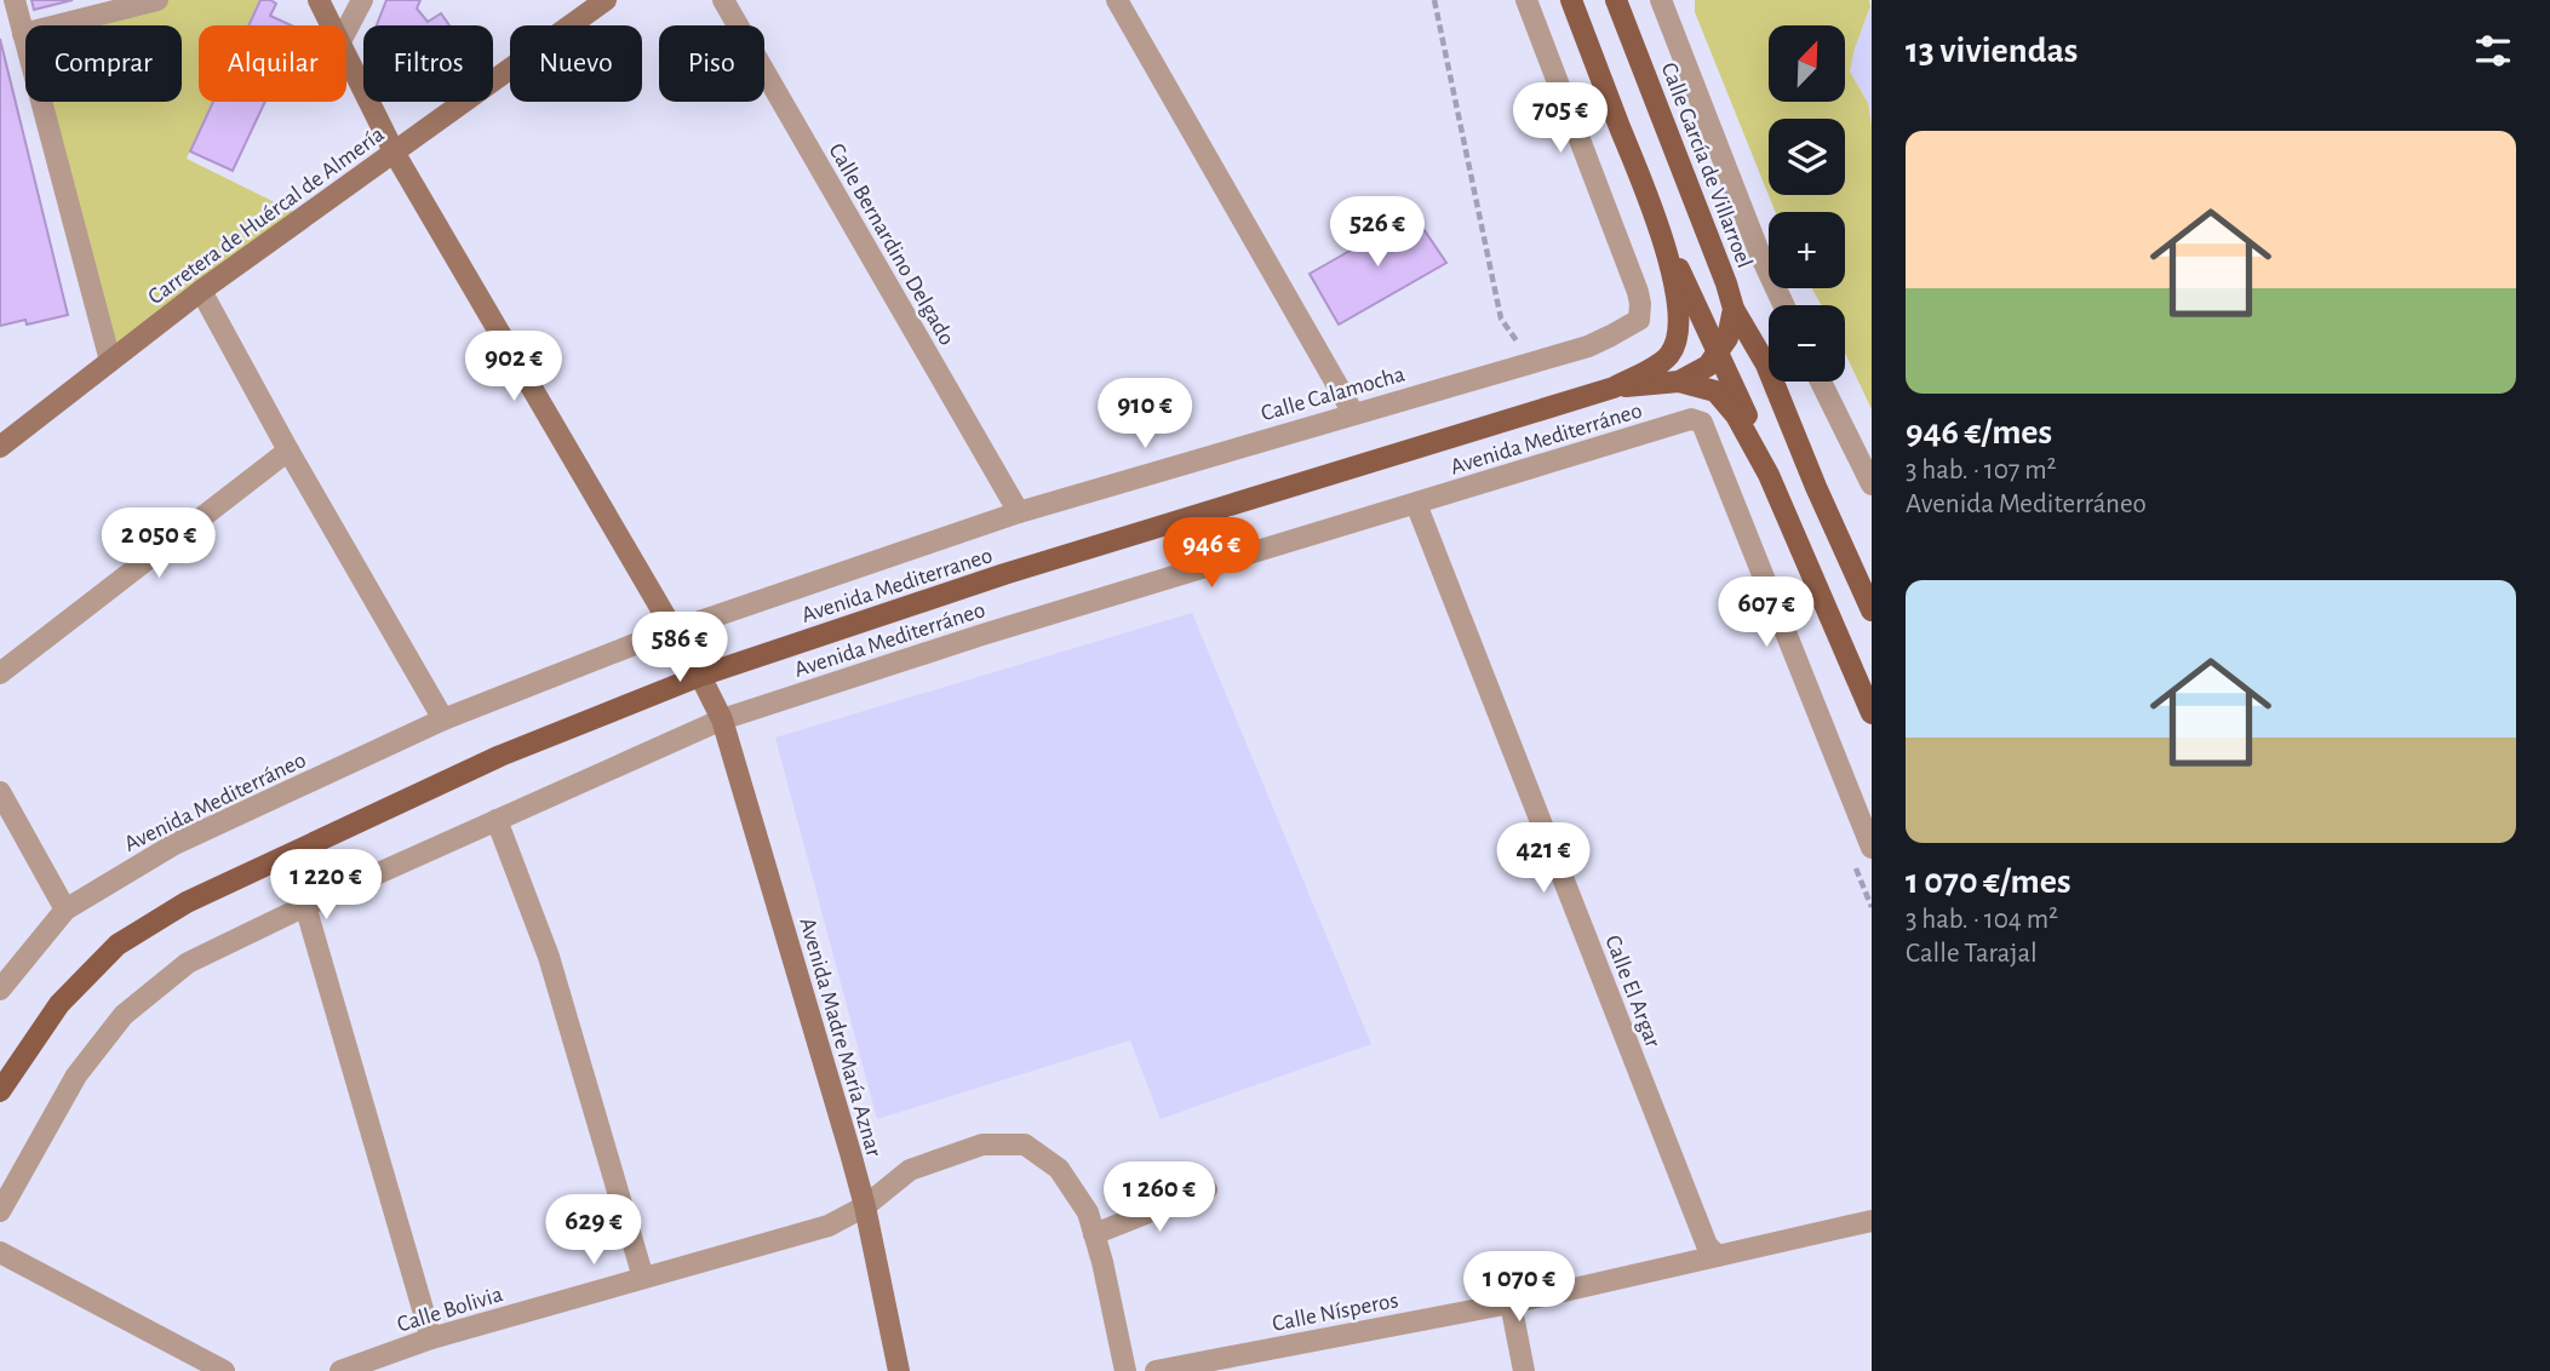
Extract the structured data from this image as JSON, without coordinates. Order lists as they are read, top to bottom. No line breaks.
{"streets":{"main road":["Calle García de Villarroel","Avenida Mediterraneo"],"street":["Carretera de Huércal de Almería","Calle Bernardino Delgado","Calle Calamocha","Avenida Mediterráneo","Calle El Argar","Avenida Madre María Aznar","Calle Bolivia","Calle Nísperos"]},"crossings":[["Carretera de Huércal de Almería","Avenida Madre María Aznar"],["Calle Bernardino Delgado","Calle Calamocha"],["Calle Calamocha","Avenida Mediterráneo"],["Calle Calamocha","Avenida Madre María Aznar"],["Avenida Mediterráneo","Calle El Argar"],["Avenida Mediterráneo","Avenida Madre María Aznar"],["Avenida Mediterraneo","Avenida Madre María Aznar"],["Calle El Argar","Calle Nísperos"],["Avenida Madre María Aznar","Calle Bolivia"]],"north":"top right","page":{"heading":"13 viviendas","map_buttons":["+","−"],"chip":["Comprar","Alquilar","Filtros","Nuevo","Piso"],"price":["705 €","526 €","902 €","910 €","2 050 €","946 €","607 €","586 €","421 €","1 220 €","1 260 €","629 €","1 070 €"],"list":[{"name":"946 €/mes","note":"3 hab. · 107 m² · Avenida Mediterráneo"},{"name":"1 070 €/mes","note":"3 hab. · 104 m² · Calle Tarajal"}]}}
